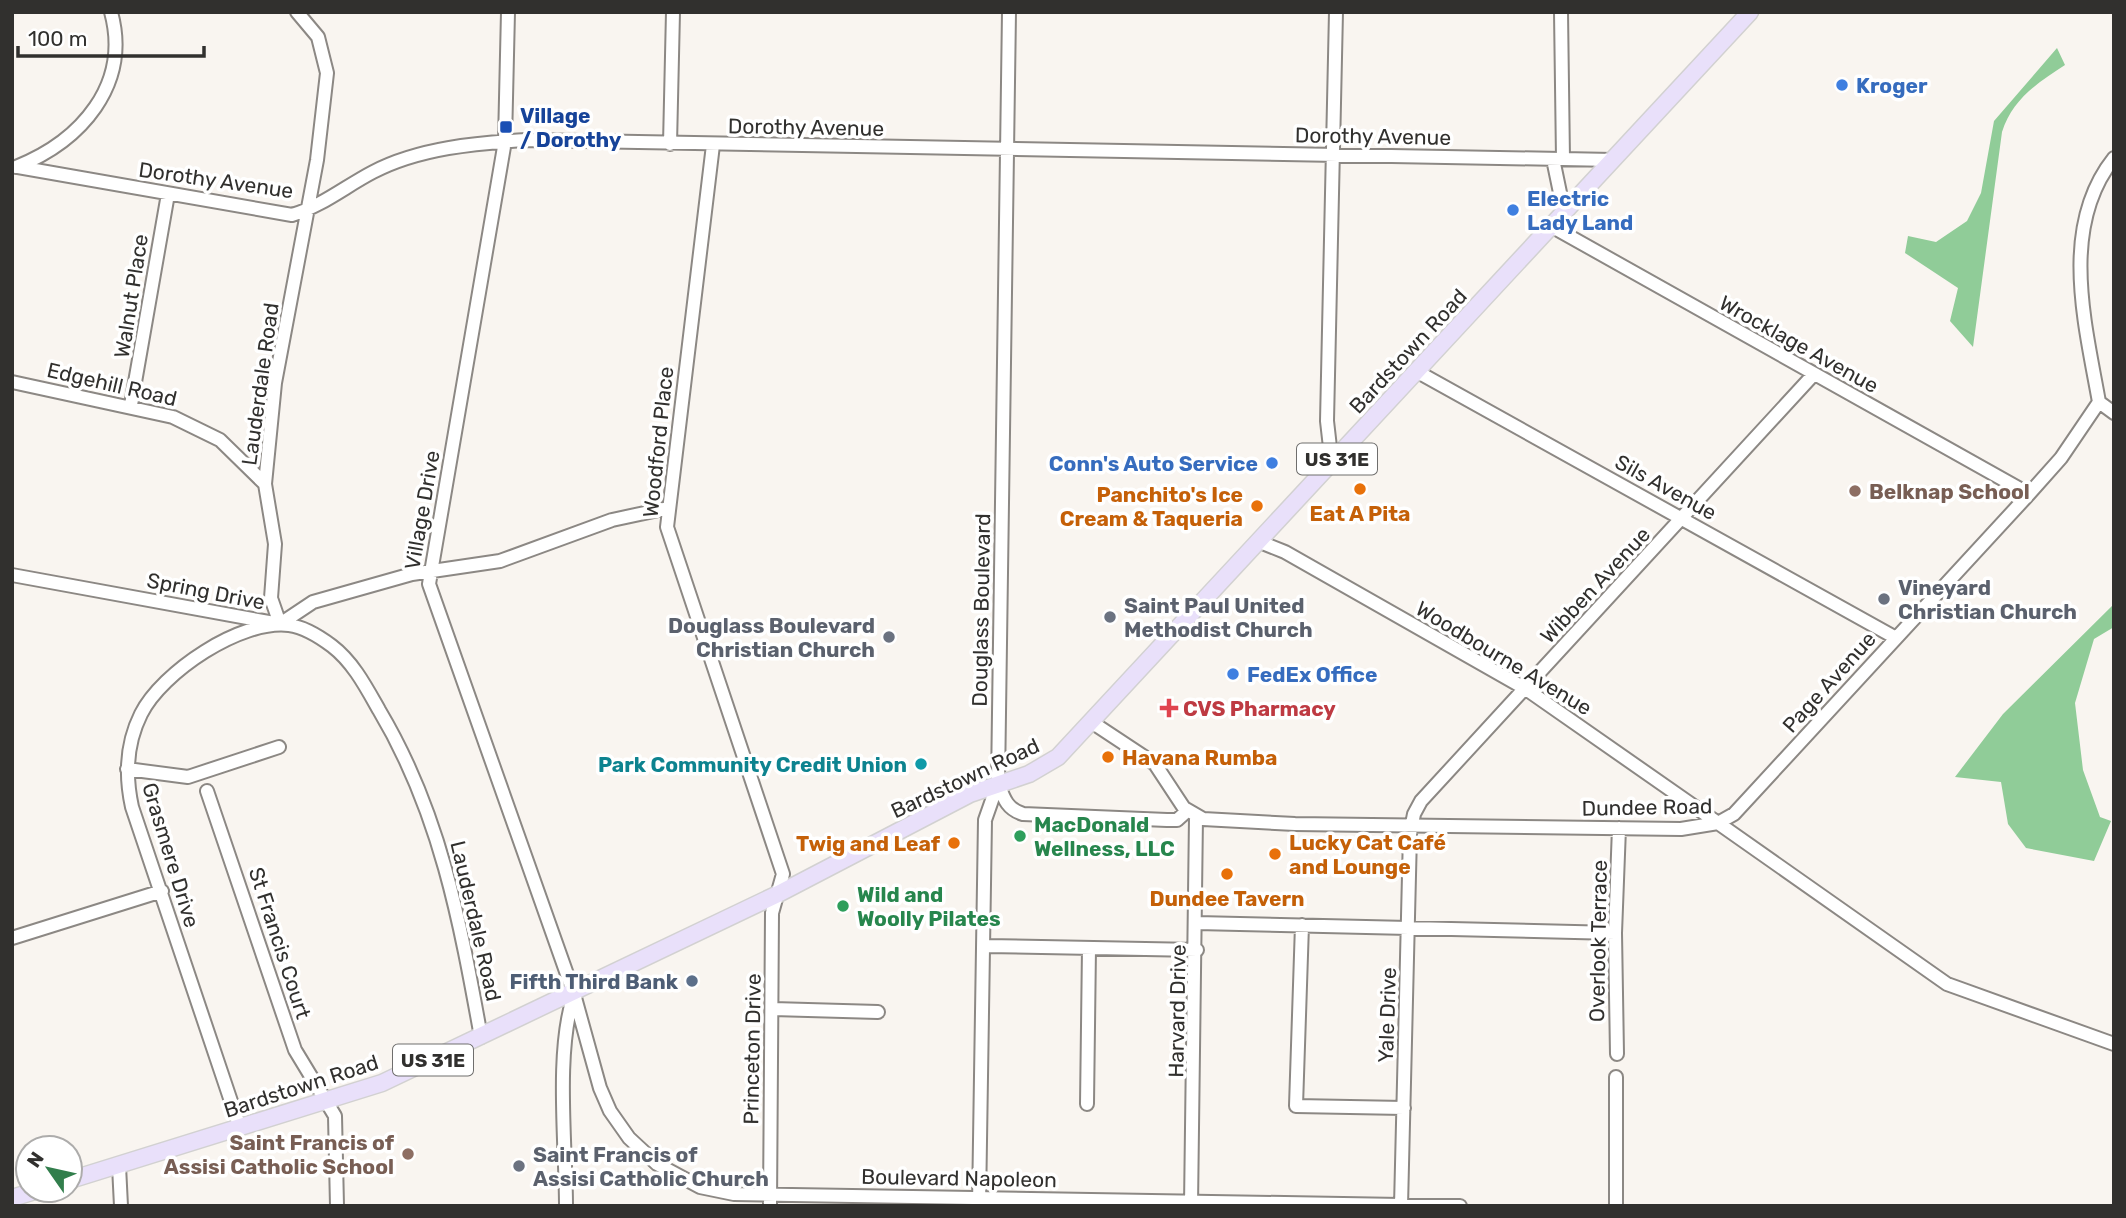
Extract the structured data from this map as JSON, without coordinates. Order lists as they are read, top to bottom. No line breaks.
{"streets":{"main road":["Bardstown Road","US 31E"],"street":["Dorothy Avenue","Walnut Place","Wrocklage Avenue","Edgehill Road","Lauderdale Road","Woodford Place","Sils Avenue","Village Drive","Wibben Avenue","Spring Drive","Douglass Boulevard","Woodbourne Avenue","Page Avenue","Dundee Road","Grasmere Drive","Overlook Terrace","St Francis Court","Harvard Drive","Yale Drive","Princeton Drive","Boulevard Napoleon"]},"crossings":[["Dorothy Avenue","Walnut Place"],["Dorothy Avenue","Bardstown Road"],["Dorothy Avenue","Lauderdale Road"],["Dorothy Avenue","Woodford Place"],["Dorothy Avenue","Village Drive"],["Dorothy Avenue","Douglass Boulevard"],["Walnut Place","Edgehill Road"],["Wrocklage Avenue","Bardstown Road"],["Wrocklage Avenue","Wibben Avenue"],["Wrocklage Avenue","Page Avenue"],["Bardstown Road","Lauderdale Road"],["Bardstown Road","Woodford Place"],["Bardstown Road","Sils Avenue"],["Bardstown Road","Village Drive"],["Bardstown Road","Douglass Boulevard"],["Bardstown Road","Woodbourne Avenue"],["Bardstown Road","Dundee Road"],["Bardstown Road","Grasmere Drive"],["Bardstown Road","St Francis Court"],["Bardstown Road","Princeton Drive"],["Bardstown Road","Boulevard Napoleon"],["Edgehill Road","Lauderdale Road"],["Lauderdale Road","Spring Drive"],["Lauderdale Road","Grasmere Drive"],["Woodford Place","Spring Drive"],["Woodford Place","Princeton Drive"],["Sils Avenue","Wibben Avenue"],["Sils Avenue","Page Avenue"],["Village Drive","Spring Drive"],["Village Drive","Boulevard Napoleon"],["Wibben Avenue","Woodbourne Avenue"],["Wibben Avenue","Dundee Road"],["Wibben Avenue","Yale Drive"],["Spring Drive","Grasmere Drive"],["Douglass Boulevard","Dundee Road"],["Douglass Boulevard","Boulevard Napoleon"],["Woodbourne Avenue","Page Avenue"],["Woodbourne Avenue","Dundee Road"],["Page Avenue","Dundee Road"],["Dundee Road","Overlook Terrace"],["Dundee Road","Harvard Drive"],["Dundee Road","Yale Drive"],["Harvard Drive","Boulevard Napoleon"],["Yale Drive","Boulevard Napoleon"],["Princeton Drive","Boulevard Napoleon"]],"places":{"other":["Kroger","Electric Lady Land","Conn's Auto Service","Eat A Pita","Belknap School","Panchito's Ice Cream & Taqueria","Vineyard Christian Church","Saint Paul United Methodist Church","Douglass Boulevard Christian Church","FedEx Office","Havana Rumba","Park Community Credit Union","MacDonald Wellness, LLC","Twig and Leaf","Lucky Cat Café and Lounge","Dundee Tavern","Wild and Woolly Pilates","Fifth Third Bank","Saint Francis of Assisi Catholic School","Saint Francis of Assisi Catholic Church"],"transit":["Village / Dorothy"],"health":["CVS Pharmacy"]},"scale_bar":"100 m","north":"top left"}
